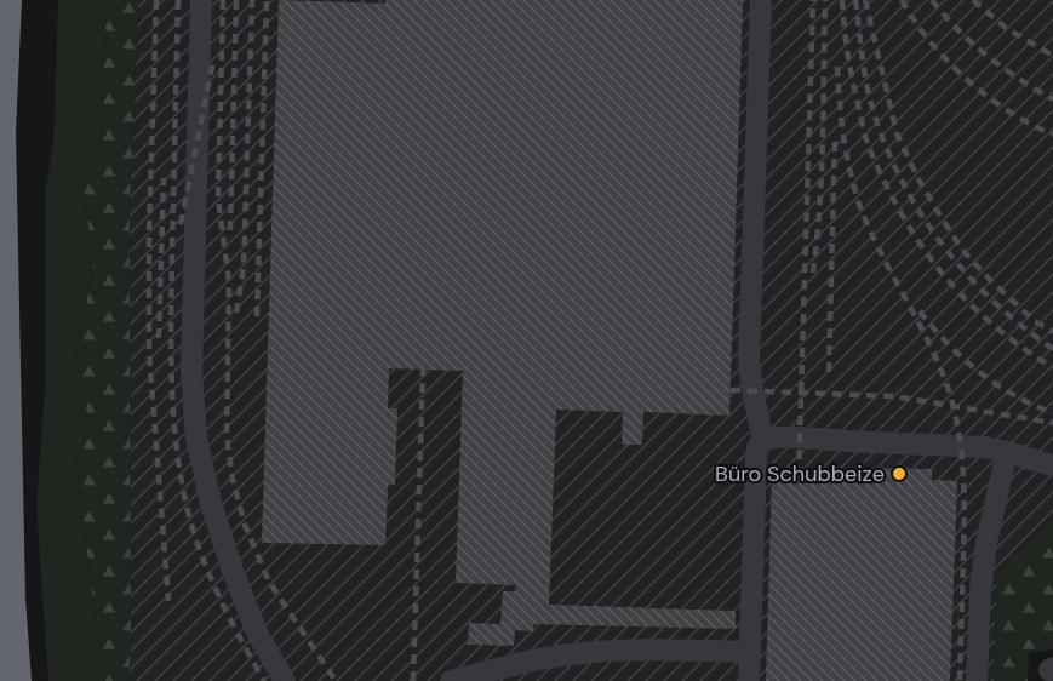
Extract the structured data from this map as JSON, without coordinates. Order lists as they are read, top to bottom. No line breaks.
{"places":["Büro Schubbeize"]}
